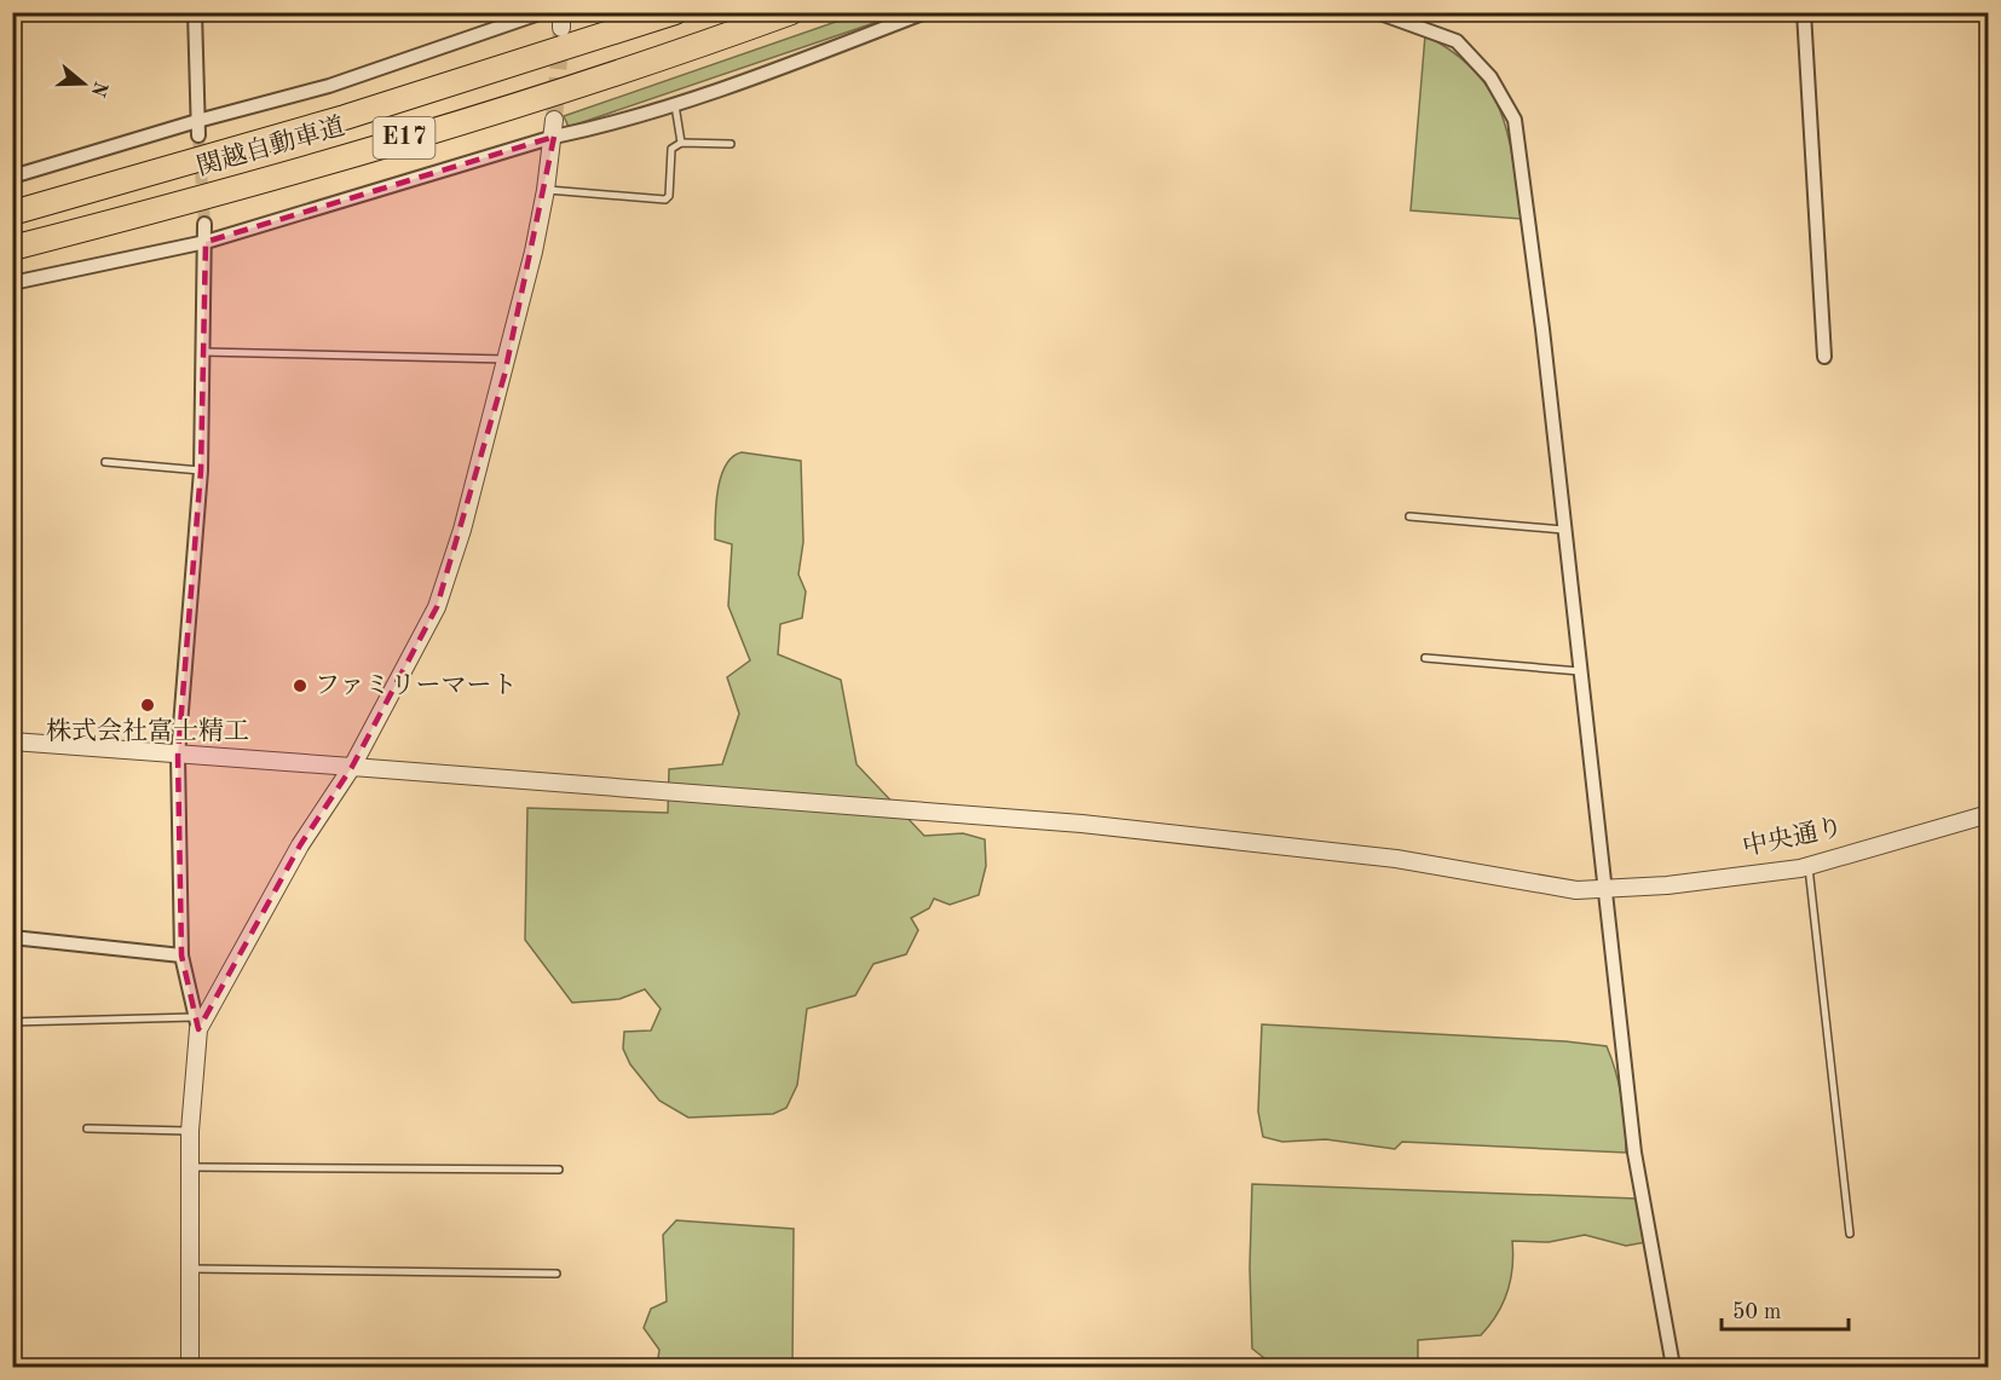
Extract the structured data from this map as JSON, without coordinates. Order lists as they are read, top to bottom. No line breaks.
{"streets":{"highway":["E17","関越自動車道"],"street":["中央通り"]},"places":["ファミリーマート","株式会社富士精工"],"scale_bar":"50 m","north":"right"}
